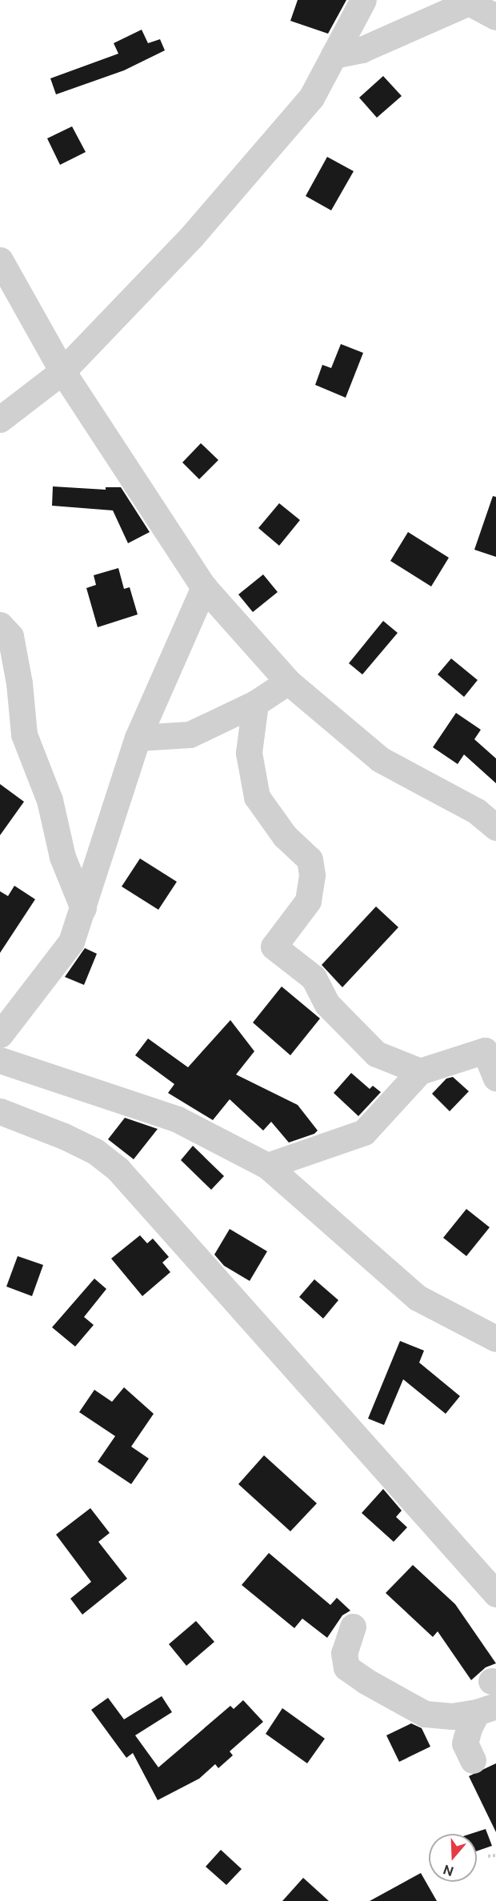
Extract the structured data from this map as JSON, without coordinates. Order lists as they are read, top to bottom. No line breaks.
{"north":"bottom"}
